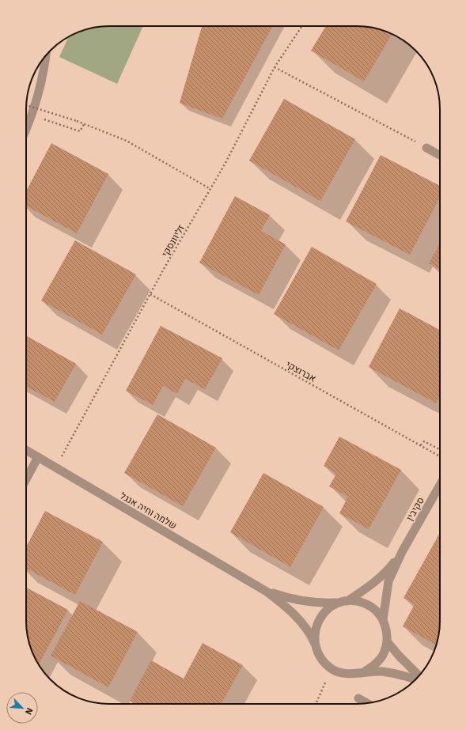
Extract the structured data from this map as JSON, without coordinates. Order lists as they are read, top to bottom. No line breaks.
{"streets":{"street":["סקיבין","שלמה וחיה אנגל"],"path":["זליוונסקי","אברוצקי"]},"crossings":[["זליוונסקי","אברוצקי"],["זליוונסקי","שלמה וחיה אנגל"],["סקיבין","שלמה וחיה אנגל"]],"north":"bottom right"}
